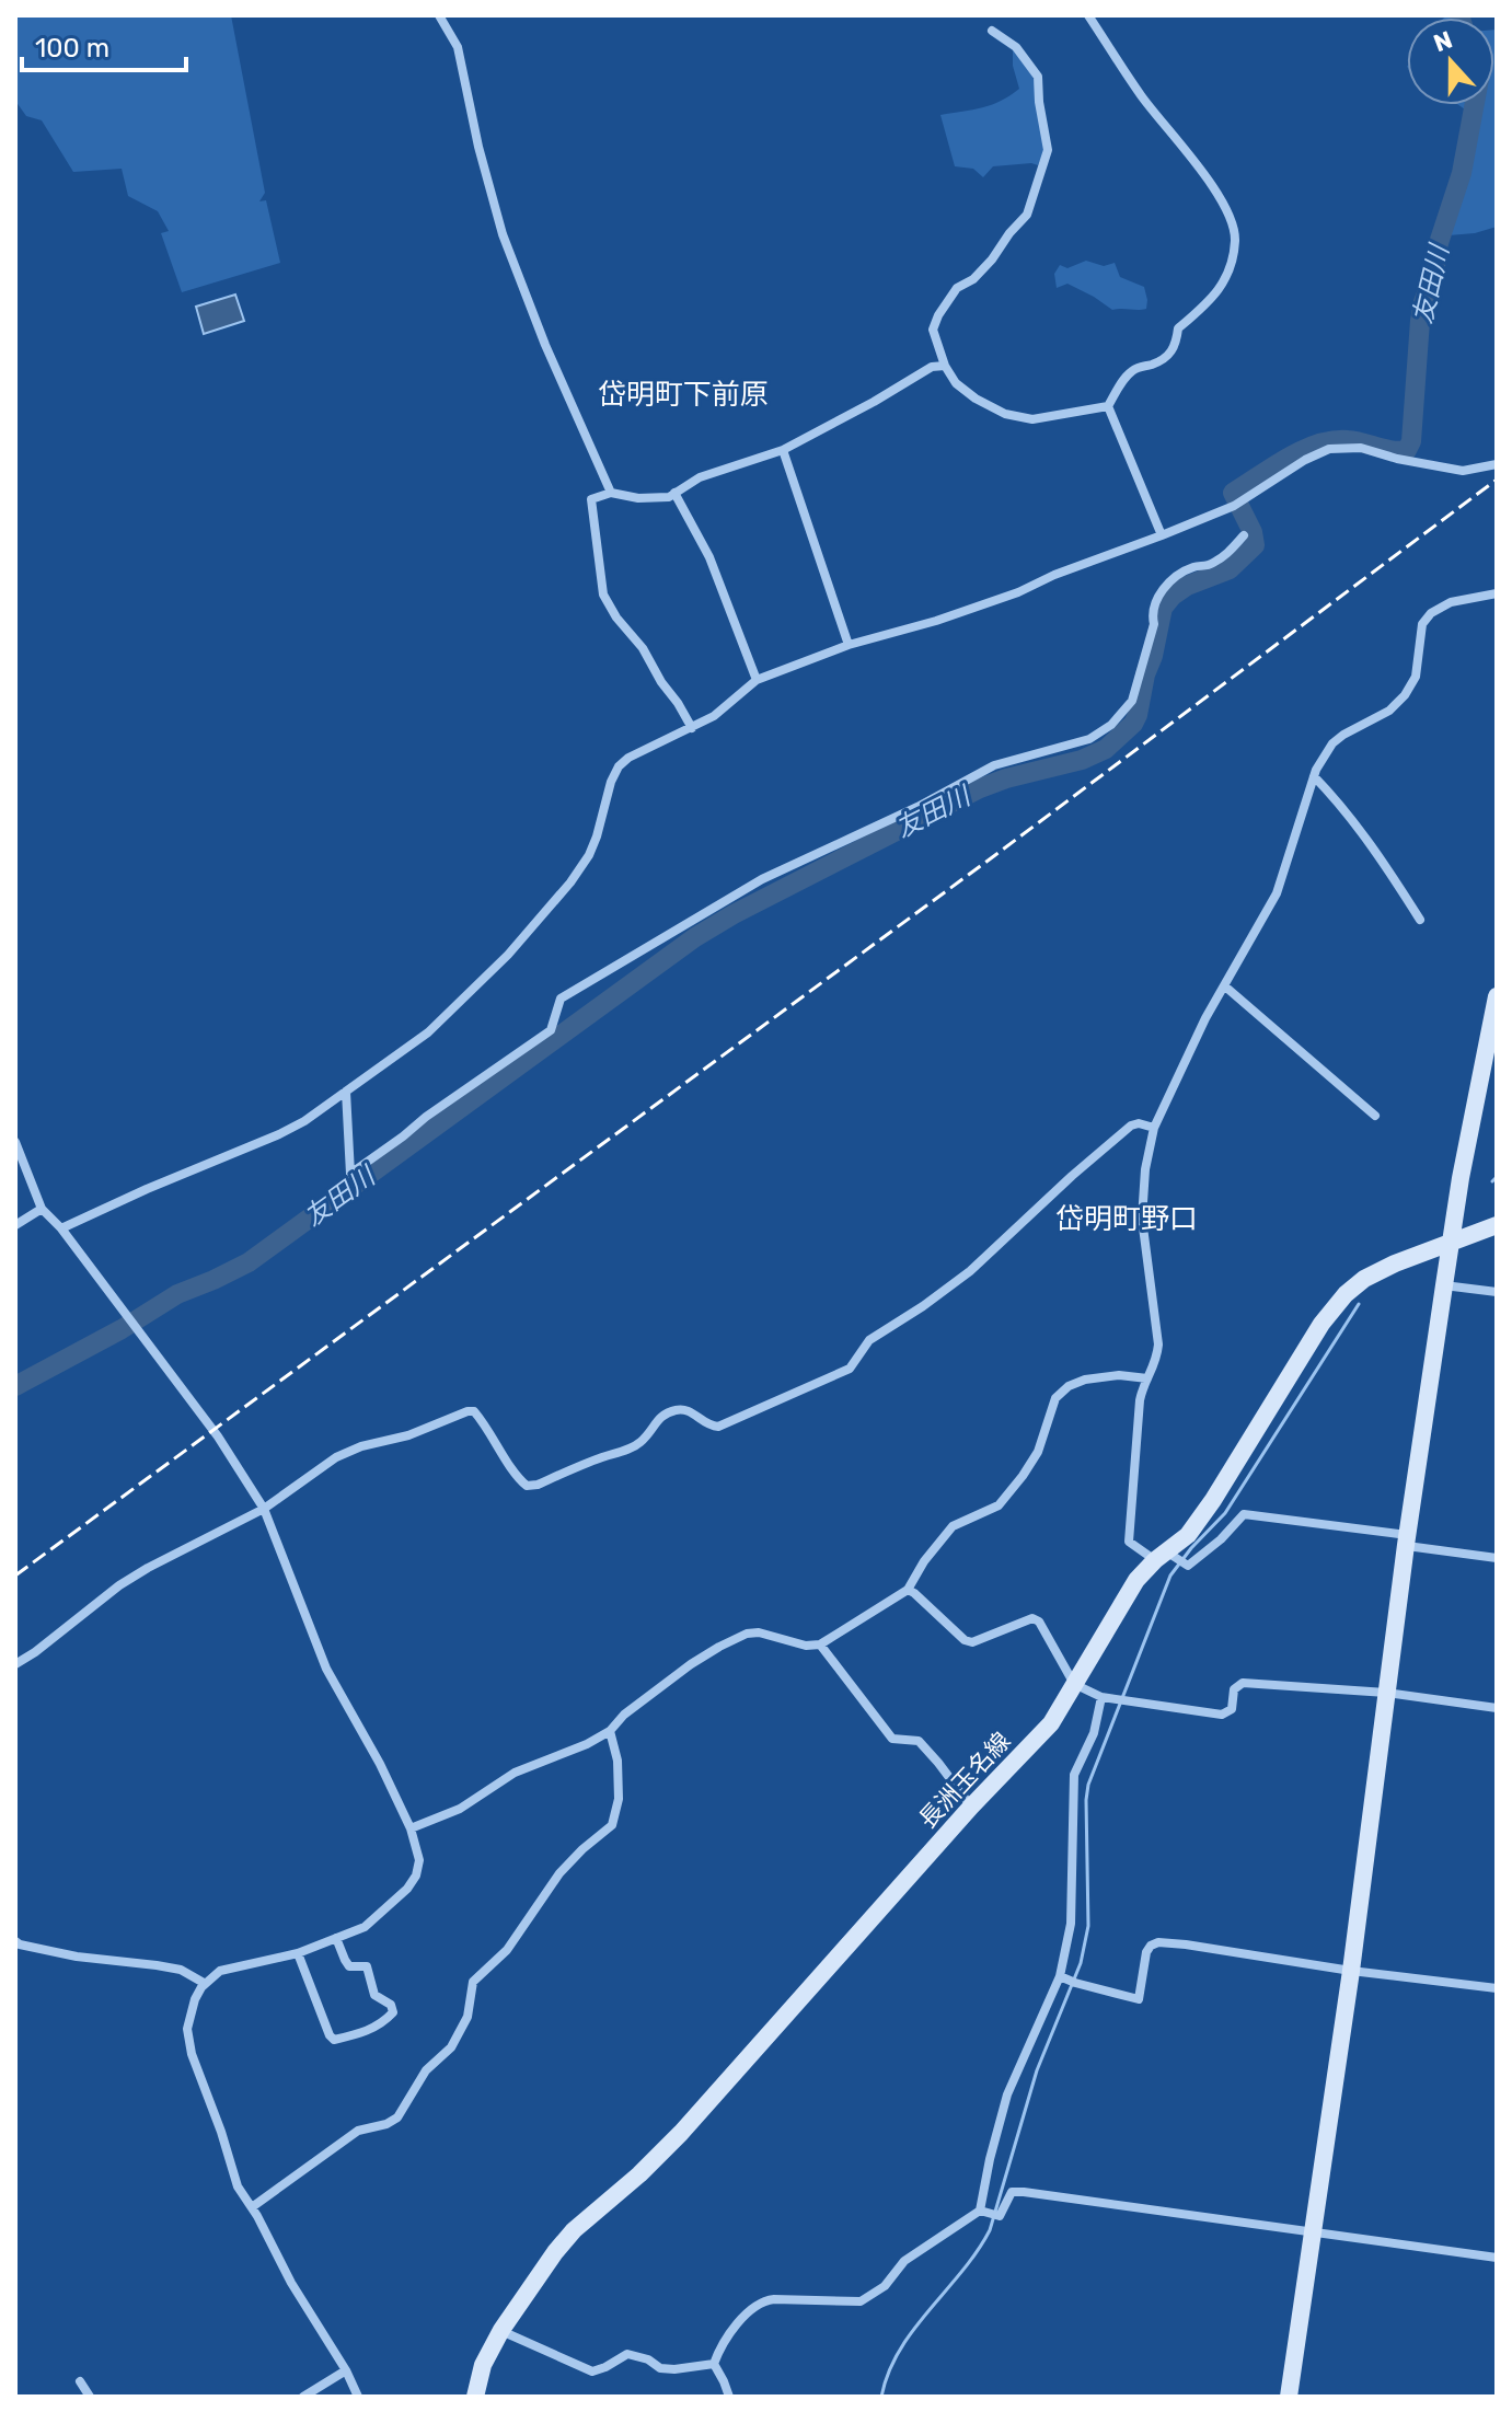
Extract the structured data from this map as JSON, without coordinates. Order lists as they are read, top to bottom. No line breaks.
{"streets":{"main road":["長洲玉名線"]},"districts":["岱明町下前原","岱明町野口"],"water":["友田川"],"scale_bar":"100 m","north":"top"}
